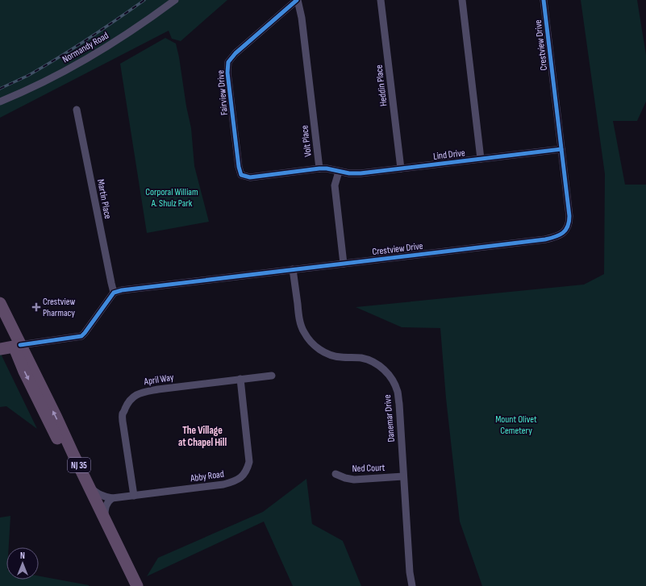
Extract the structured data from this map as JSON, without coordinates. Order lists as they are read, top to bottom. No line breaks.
{"streets":{"highway":["NJ 35"],"street":["Crestview Drive","Normandy Road","Heddin Place","Fairview Drive","Volt Place","Lind Drive","Martin Place","April Way","Danemar Drive","Ned Court","Abby Road"]},"crossings":[["Crestview Drive","Lind Drive"],["Crestview Drive","Martin Place"],["Crestview Drive","Danemar Drive"],["Heddin Place","Lind Drive"],["Fairview Drive","Volt Place"],["Volt Place","Lind Drive"],["April Way","Abby Road"],["Danemar Drive","Ned Court"],["NJ 35","Abby Road"]],"districts":["The Village at Chapel Hill"],"parks":["Corporal William A. Shulz Park","Mount Olivet Cemetery"],"places":{"health":["Crestview Pharmacy"]},"north":"top"}
